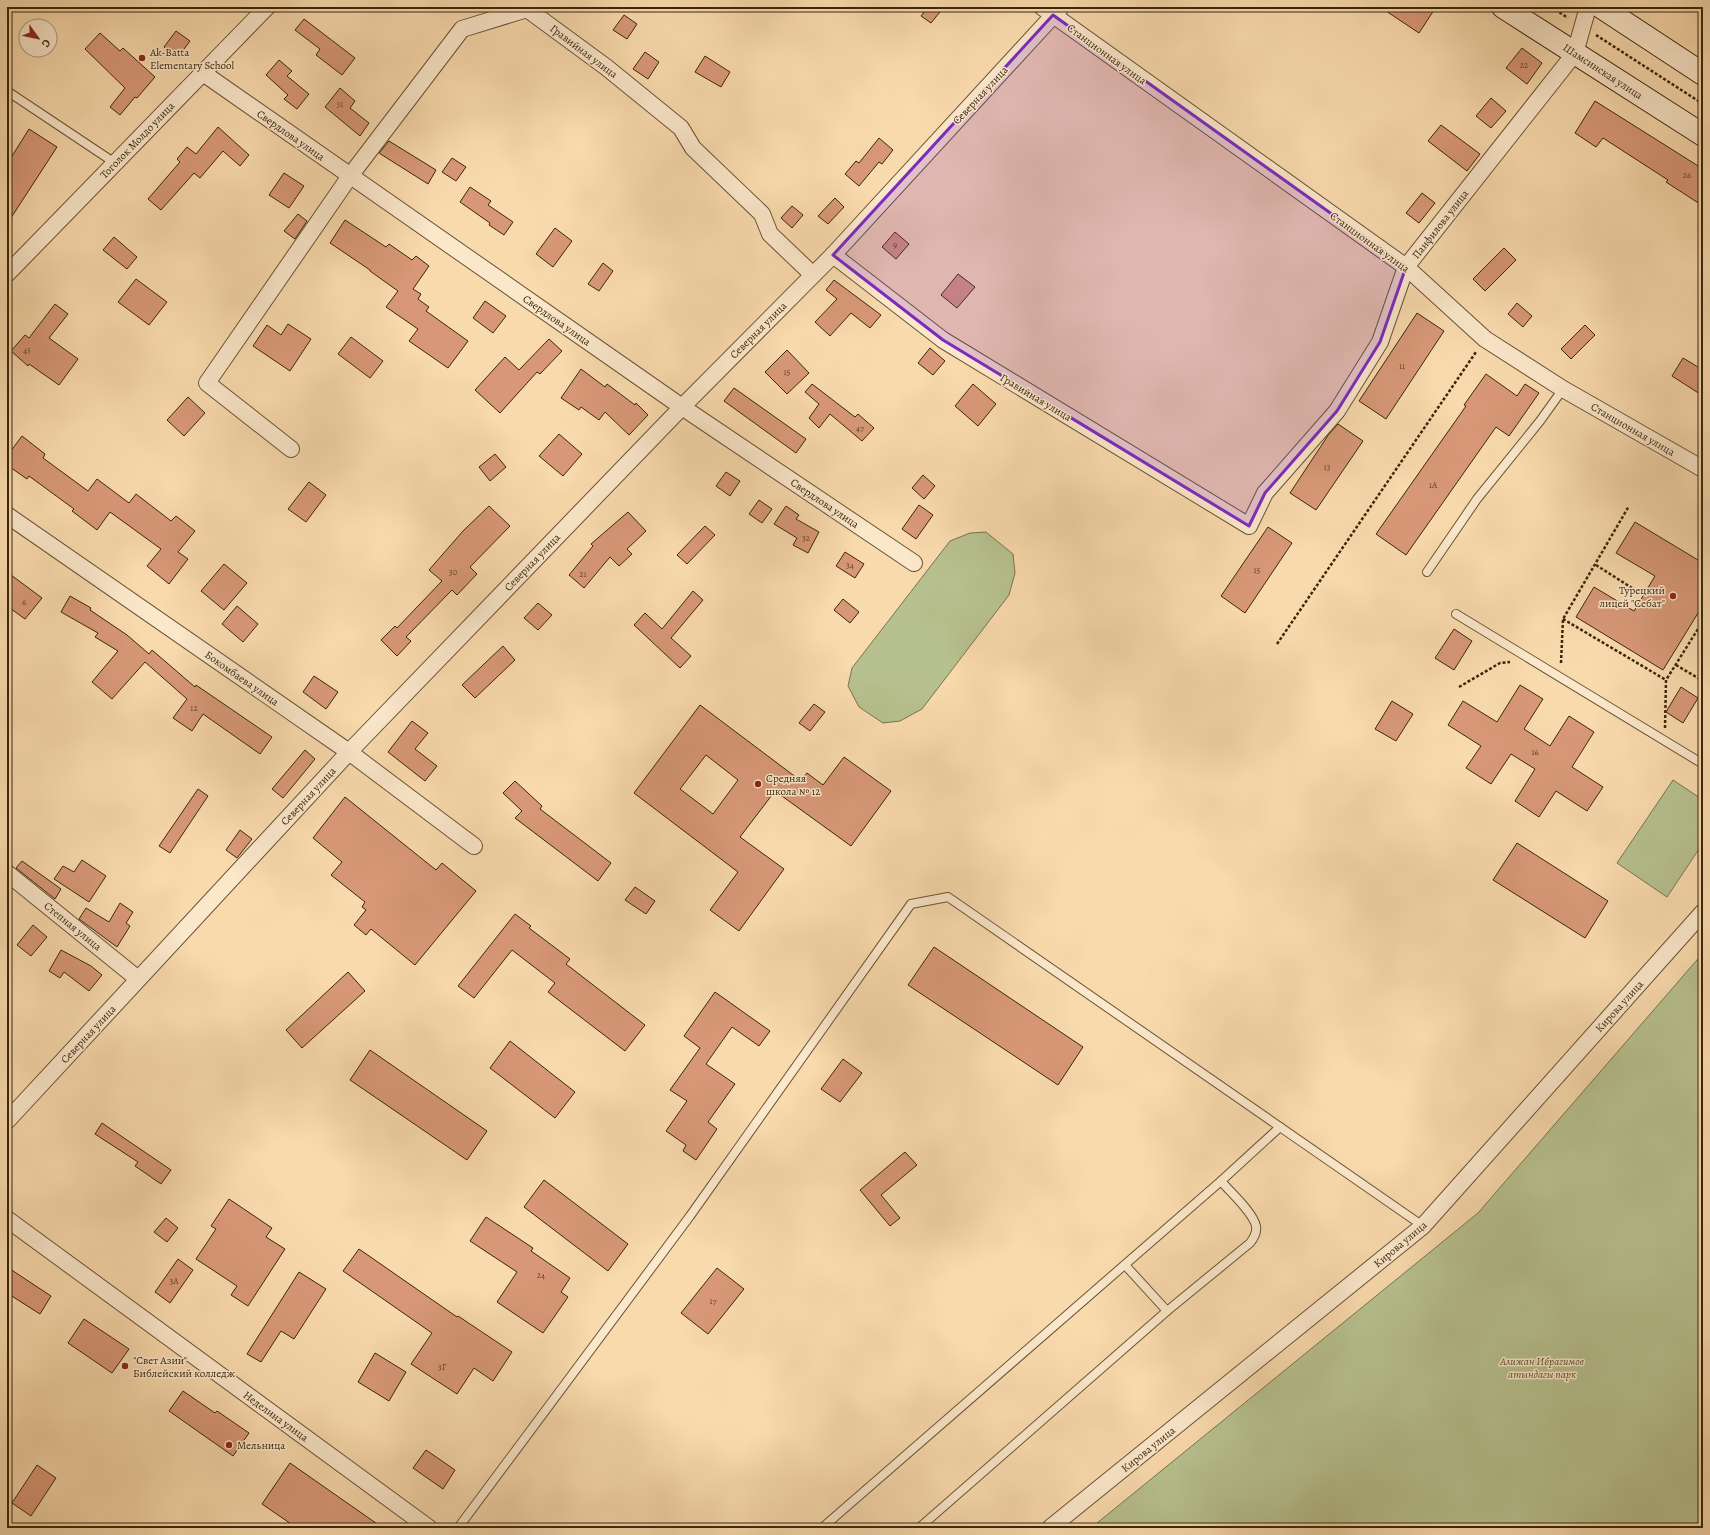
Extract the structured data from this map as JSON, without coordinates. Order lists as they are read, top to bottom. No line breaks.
{"streets":{"main road":["Шамсинская улица"],"street":["Гравийная улица","Станционная улица","Северная улица","Свердлова улица","Тоголок Молдо улица","Панфилова улица","Бокомбаева улица","Степная улица","Кирова улица","Неделина улица"]},"crossings":[["Гравийная улица","Северная улица"],["Гравийная улица","Свердлова улица"],["Гравийная улица","Панфилова улица"],["Станционная улица","Северная улица"],["Станционная улица","Панфилова улица"],["Шамсинская улица","Панфилова улица"],["Северная улица","Свердлова улица"],["Северная улица","Бокомбаева улица"],["Северная улица","Степная улица"],["Свердлова улица","Тоголок Молдо улица"]],"parks":["Алижан Ибрагимов атындагы парк"],"places":["Ak-Batta Elementary School","Турецкий лицей \"Себат\"","Средняя школа № 12","\"Свет Азии\" Библейский колледж","Мельница"],"house_numbers":["22","31","26","9","45","11","15","47","13","1А","32","34","15","30","21","6","12","16","24","3А","17","3Г"],"north":"bottom right"}
